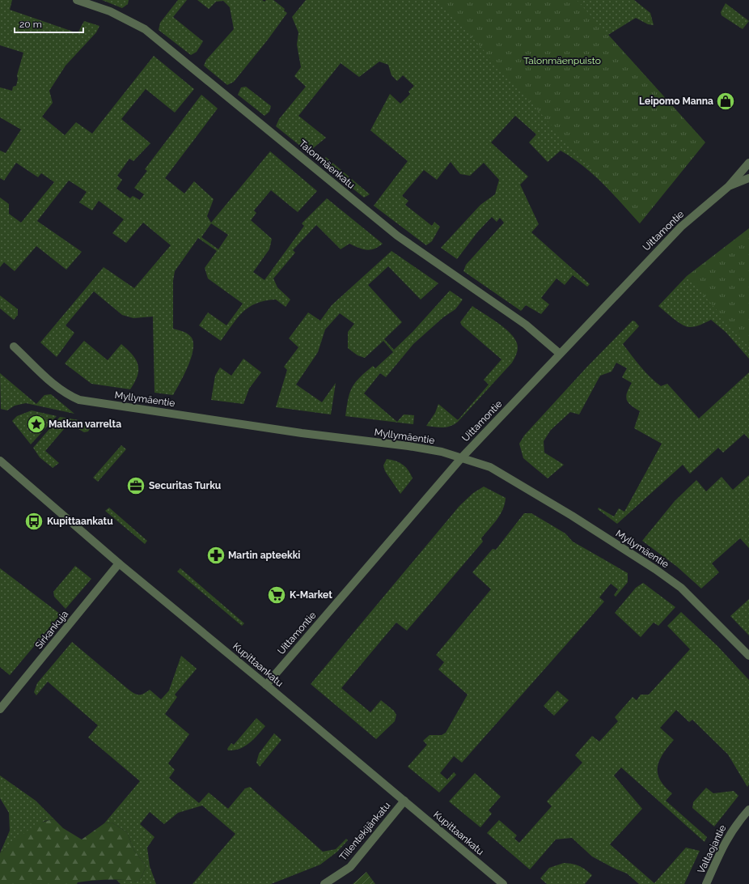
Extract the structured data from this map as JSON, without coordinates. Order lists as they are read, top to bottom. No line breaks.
{"streets":{"street":["Talonmäenkatu","Uittamontie","Myllymäentie","Sirkankuja","Kupittaankatu","Tiilentekijänkatu","Valtaojantie"]},"crossings":[["Talonmäenkatu","Uittamontie"],["Uittamontie","Myllymäentie"],["Uittamontie","Kupittaankatu"],["Sirkankuja","Kupittaankatu"],["Kupittaankatu","Tiilentekijänkatu"]],"parks":["Talonmäenpuisto"],"places":{"shop":["Leipomo Manna"],"place":["Matkan varrelta"],"office":["Securitas Turku"],"bus stop":["Kupittaankatu"],"pharmacy":["Martin apteekki"],"supermarket":["K-Market"]},"scale_bar":"20 m"}
